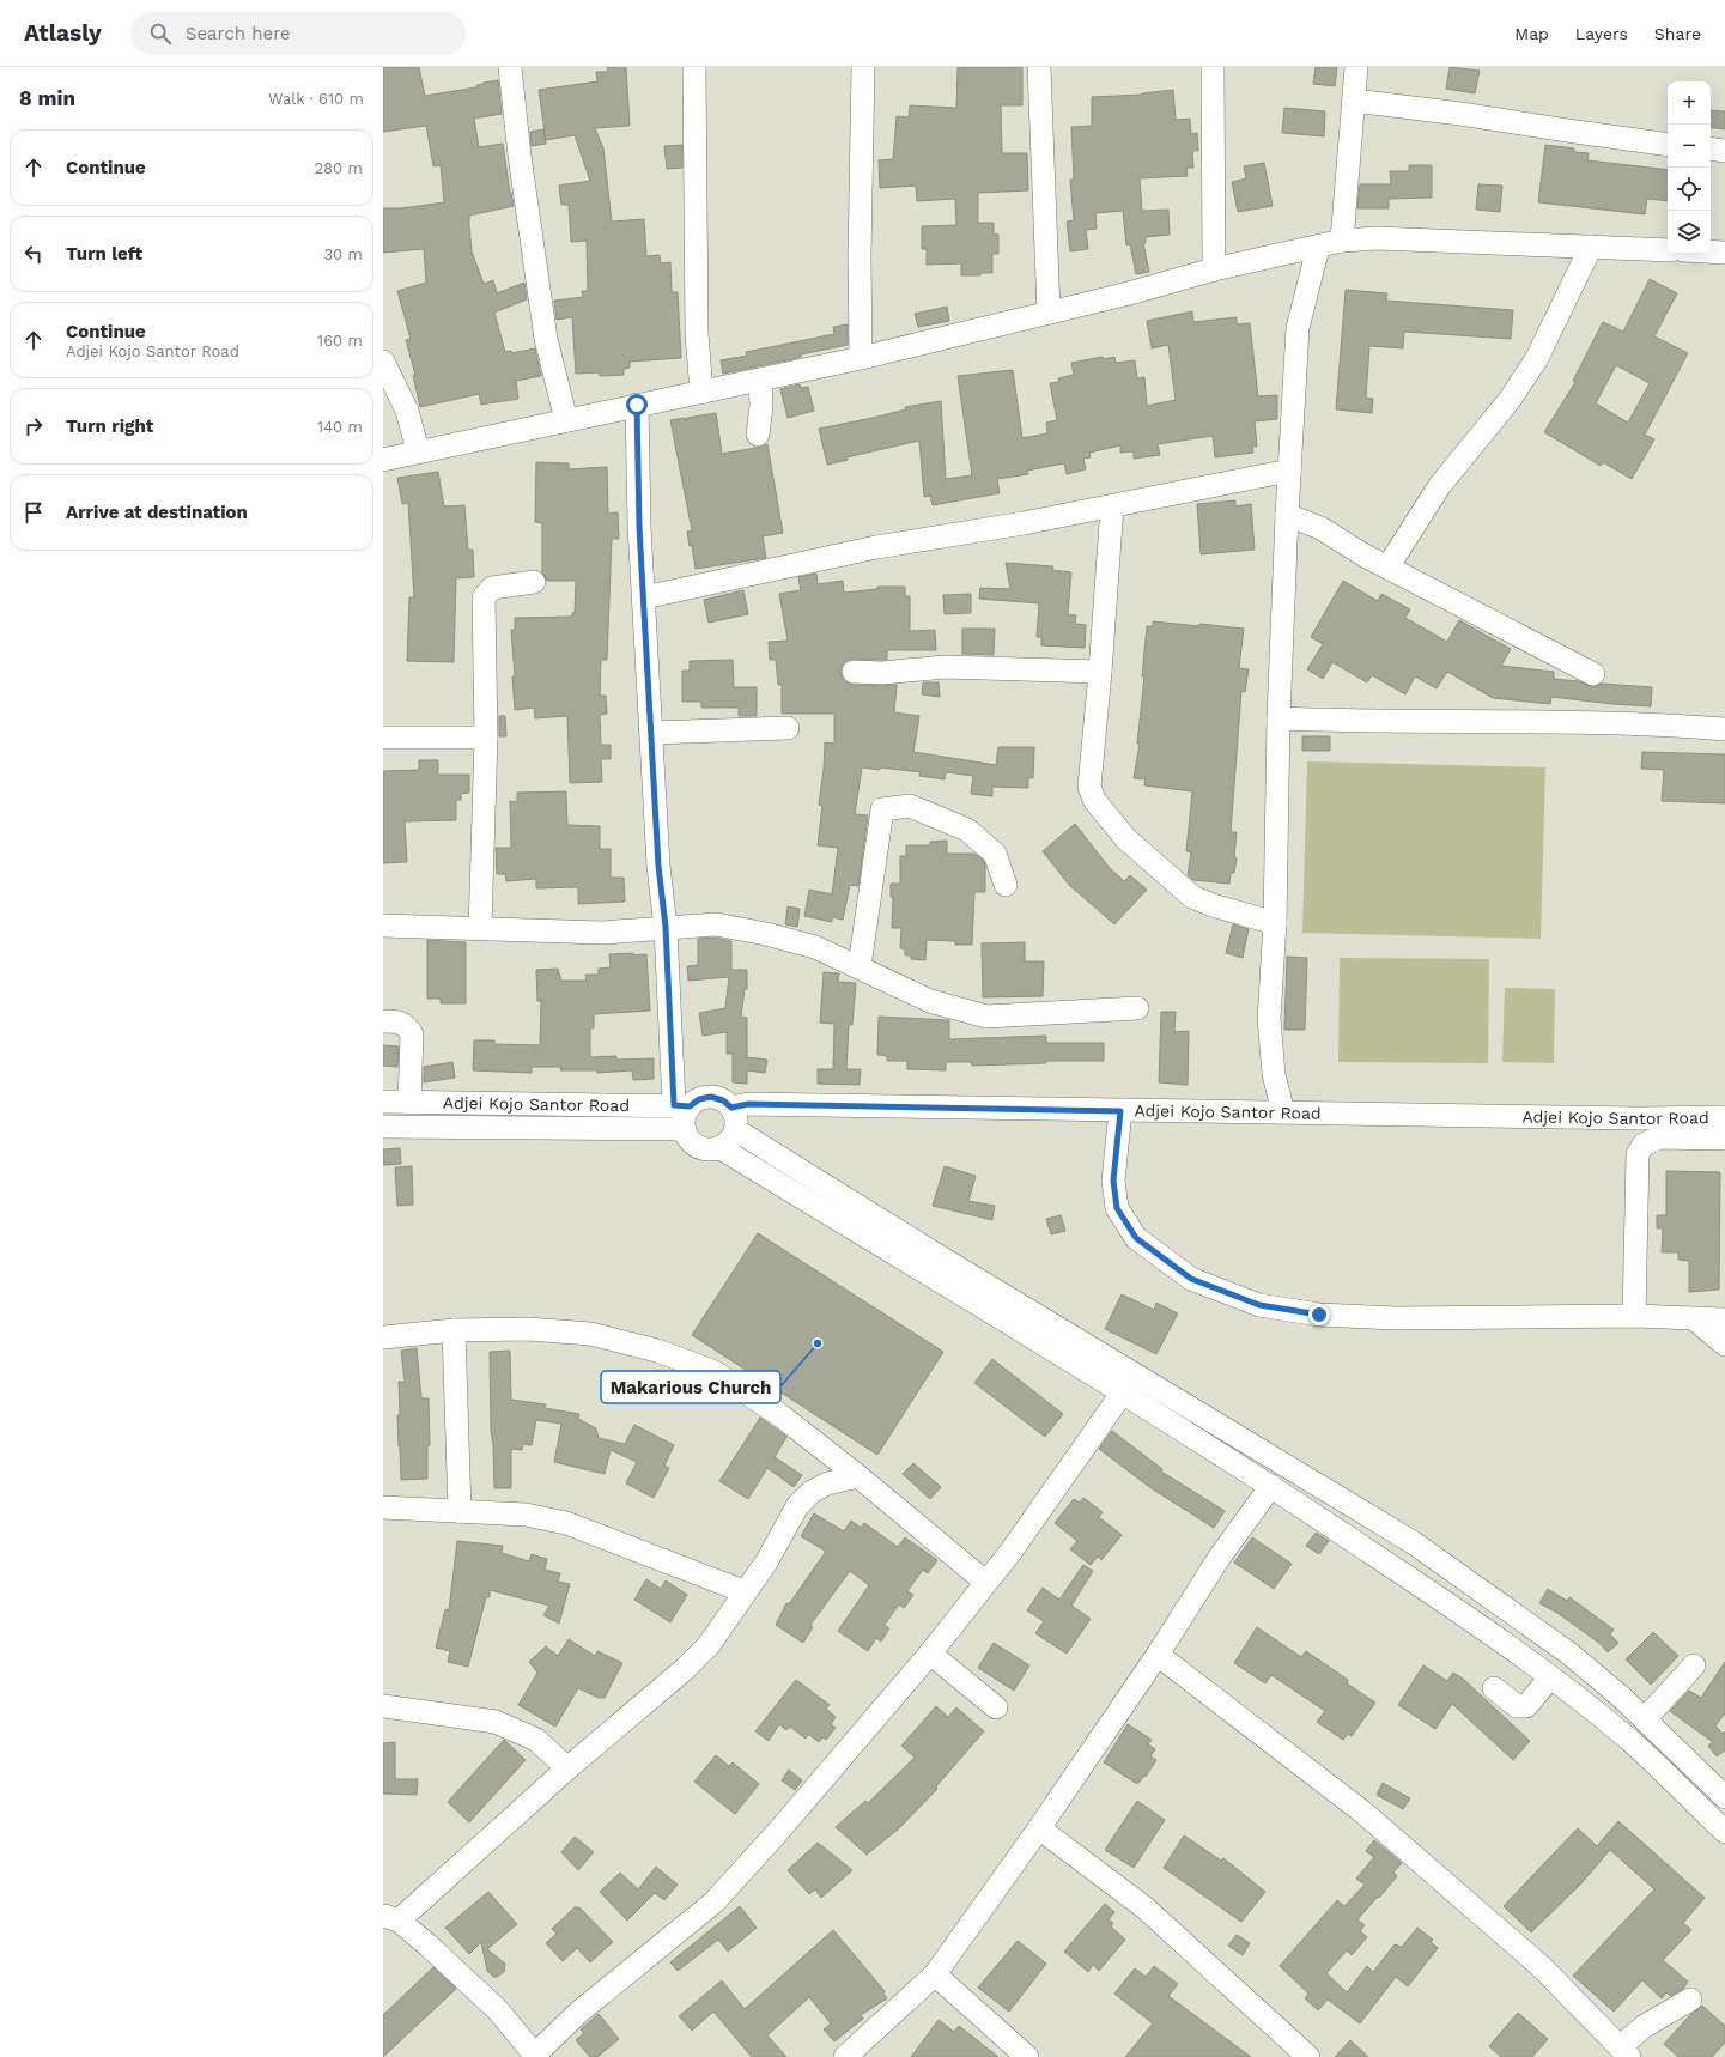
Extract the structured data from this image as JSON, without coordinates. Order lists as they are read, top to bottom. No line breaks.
{"streets":{"street":["Adjei Kojo Santor Road"]},"places":["Makarious Church"],"page":{"header":"Atlasly","search":"Search here","nav":["Map","Layers","Share"],"heading":["8 min","Walk · 610 m"],"map_buttons":["+","−"],"list":[["Continue","280 m"],["Turn left","30 m"],["Continue","Adjei Kojo Santor Road","160 m"],["Turn right","140 m"],"Arrive at destination"]}}
